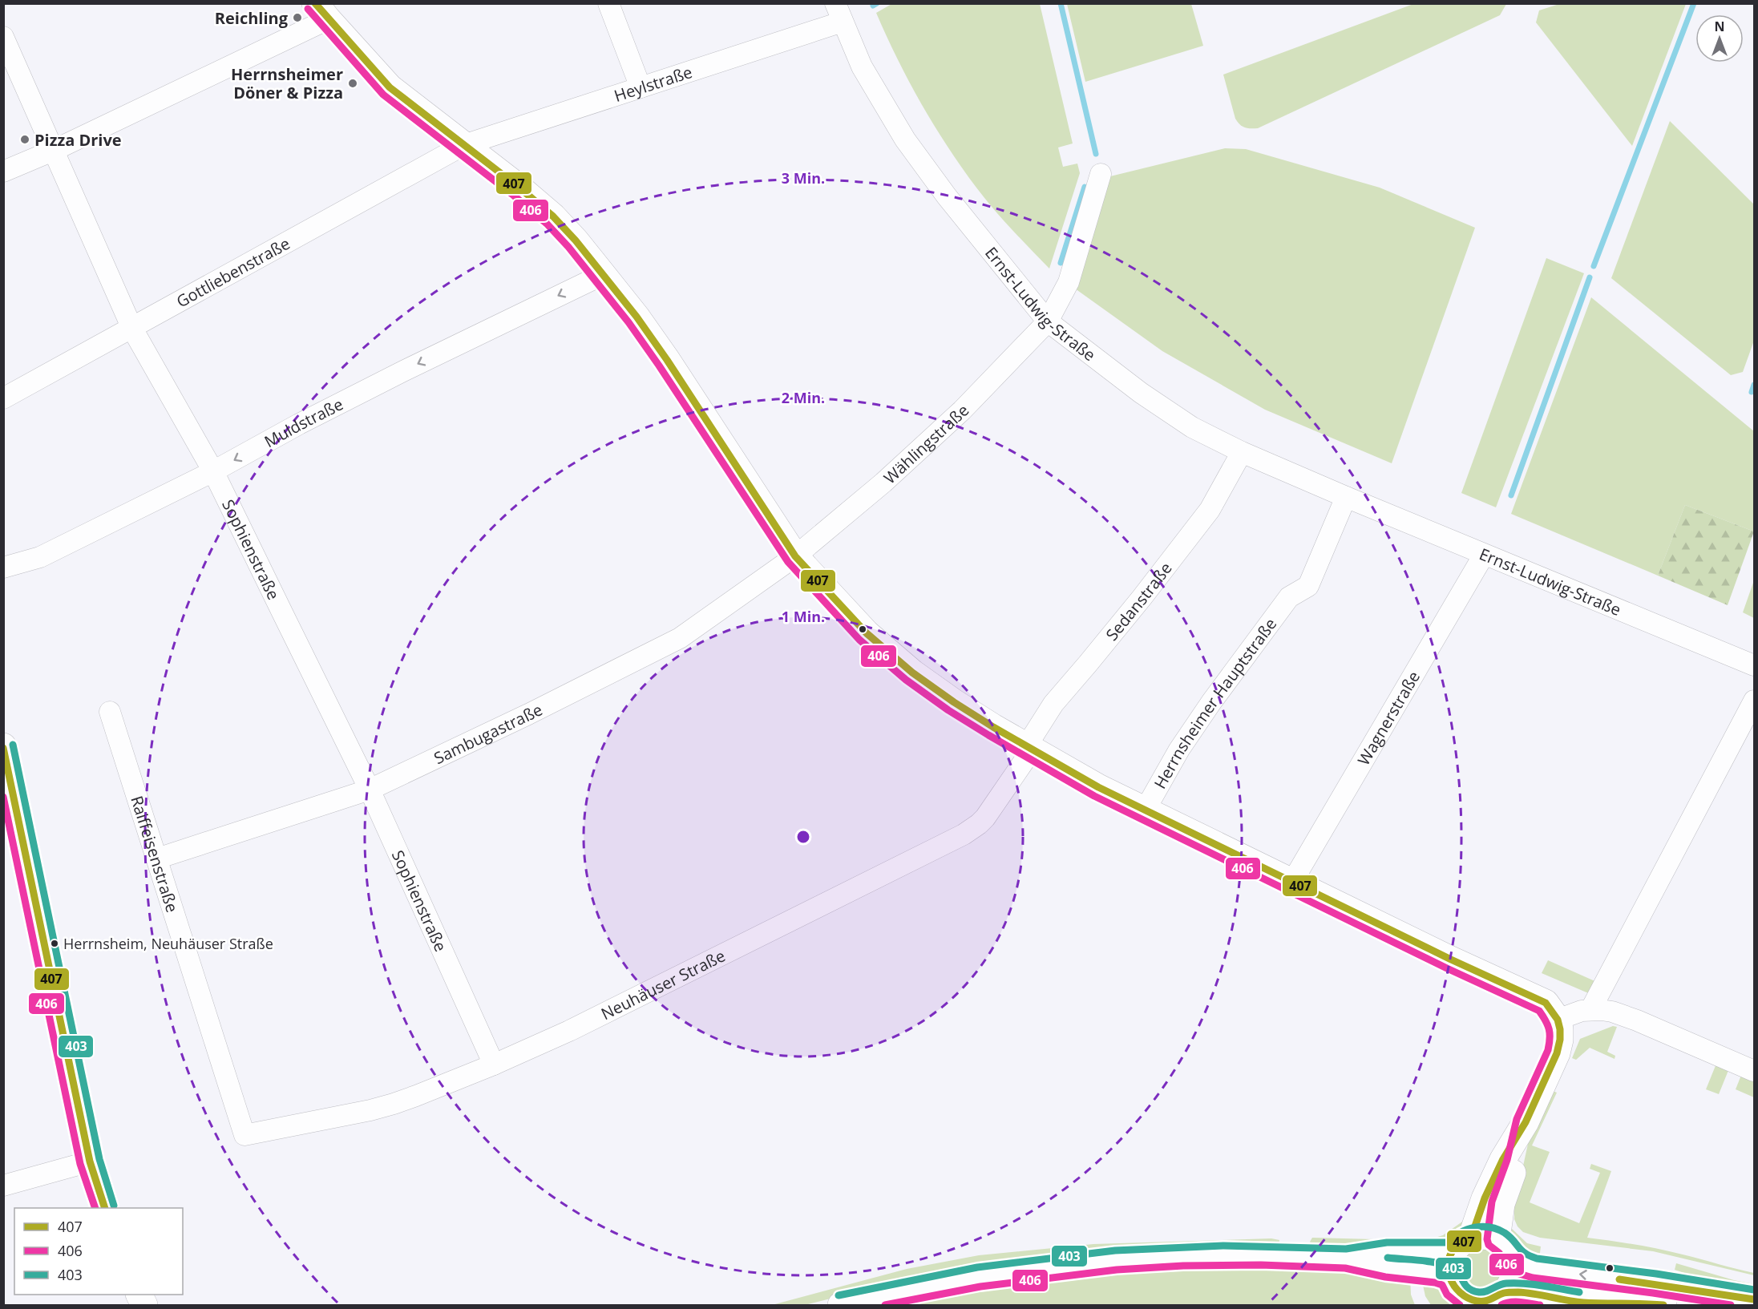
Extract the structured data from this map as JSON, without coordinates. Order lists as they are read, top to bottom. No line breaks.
{"streets":{"street":["Heylstraße","Gottliebenstraße","Ernst-Ludwig-Straße","Muldstraße","Wählingstraße","Sophienstraße","Sedanstraße","Herrnsheimer Hauptstraße","Wagnerstraße","Sambugastraße","Raiffeisenstraße","Neuhäuser Straße"]},"crossings":[["Heylstraße","Gottliebenstraße"],["Heylstraße","Ernst-Ludwig-Straße"],["Gottliebenstraße","Sophienstraße"],["Ernst-Ludwig-Straße","Wählingstraße"],["Ernst-Ludwig-Straße","Sedanstraße"],["Ernst-Ludwig-Straße","Herrnsheimer Hauptstraße"],["Ernst-Ludwig-Straße","Wagnerstraße"],["Muldstraße","Sophienstraße"],["Wählingstraße","Sambugastraße"],["Sophienstraße","Sambugastraße"],["Sophienstraße","Neuhäuser Straße"],["Sedanstraße","Neuhäuser Straße"],["Sambugastraße","Raiffeisenstraße"],["Raiffeisenstraße","Neuhäuser Straße"]],"one_way":["Muldstraße"],"places":["Reichling","Herrnsheimer Döner & Pizza","Pizza Drive","Herrnsheim, Neuhäuser Straße"],"lines":["transit line 407","transit line 406","transit line 403"],"legend":["407","406","403"],"north":"top","rings":["3 Min.","2 Min.","1 Min."]}
